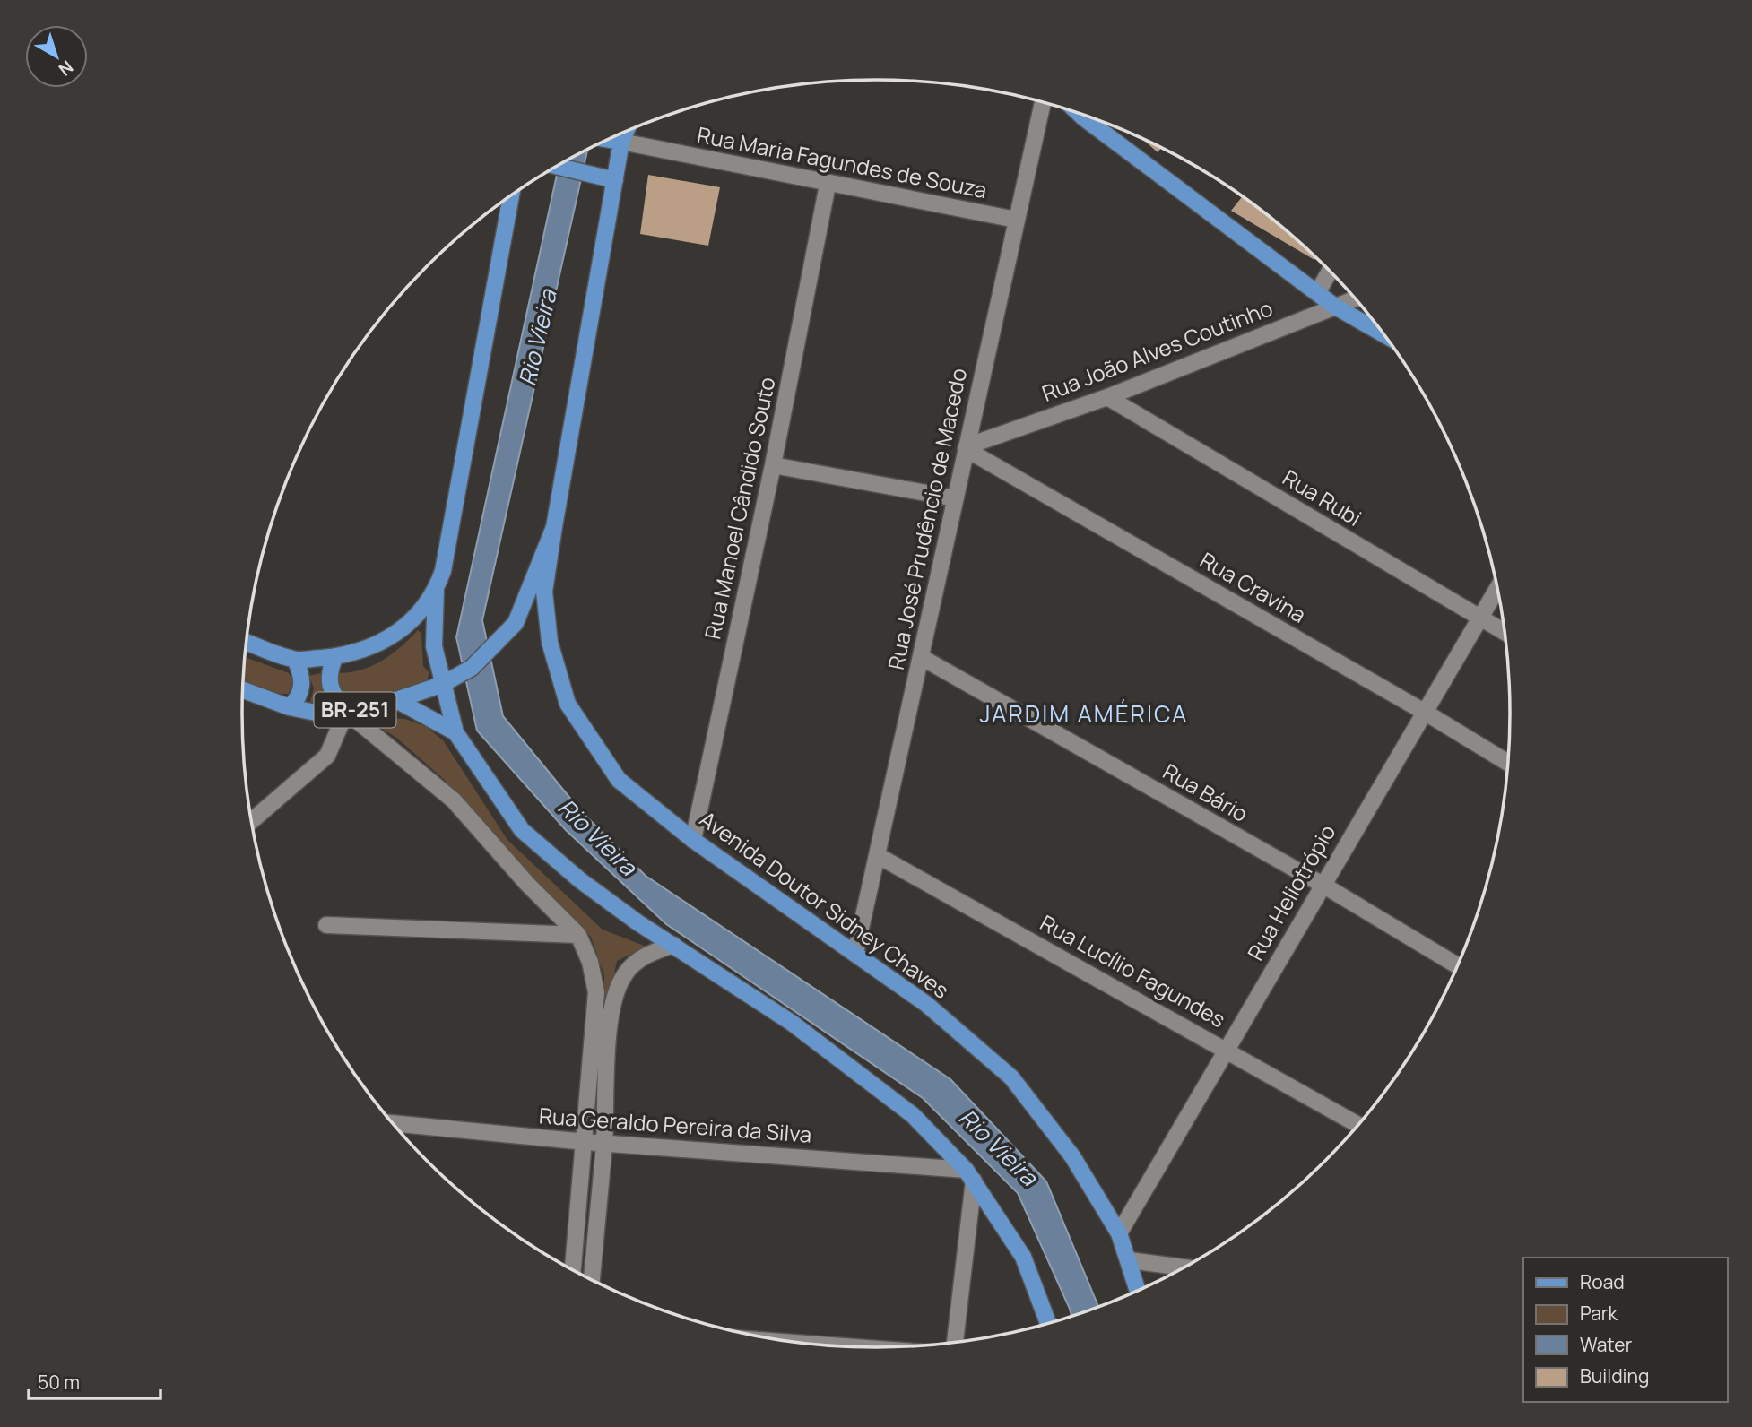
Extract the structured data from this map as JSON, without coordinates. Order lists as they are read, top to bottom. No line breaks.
{"streets":{"main road":["BR-251","Avenida Doutor Sidney Chaves"],"street":["Rua Maria Fagundes de Souza","Rua João Alves Coutinho","Rua Rubi","Rua Manoel Cândido Souto","Rua José Prudêncio de Macedo","Rua Cravina","Rua Bário","Rua Heliotrópio","Rua Lucílio Fagundes","Rua Geraldo Pereira da Silva"]},"crossings":[["Rua Maria Fagundes de Souza","Rua Manoel Cândido Souto"],["Rua Maria Fagundes de Souza","Rua José Prudêncio de Macedo"],["Rua João Alves Coutinho","Rua Rubi"],["Rua João Alves Coutinho","Rua José Prudêncio de Macedo"],["Rua João Alves Coutinho","Rua Cravina"],["Rua Rubi","Rua Heliotrópio"],["Rua Manoel Cândido Souto","Avenida Doutor Sidney Chaves"],["Rua José Prudêncio de Macedo","Rua Cravina"],["Rua José Prudêncio de Macedo","Rua Bário"],["Rua José Prudêncio de Macedo","Avenida Doutor Sidney Chaves"],["Rua José Prudêncio de Macedo","Rua Lucílio Fagundes"],["Rua Cravina","Rua Heliotrópio"],["BR-251","Avenida Doutor Sidney Chaves"],["Rua Bário","Rua Heliotrópio"],["Rua Heliotrópio","Avenida Doutor Sidney Chaves"],["Rua Heliotrópio","Rua Lucílio Fagundes"]],"districts":["JARDIM AMÉRICA"],"water":["Rio Vieira"],"legend":["Road","Park","Water","Building"],"scale_bar":"50 m","north":"bottom right"}
